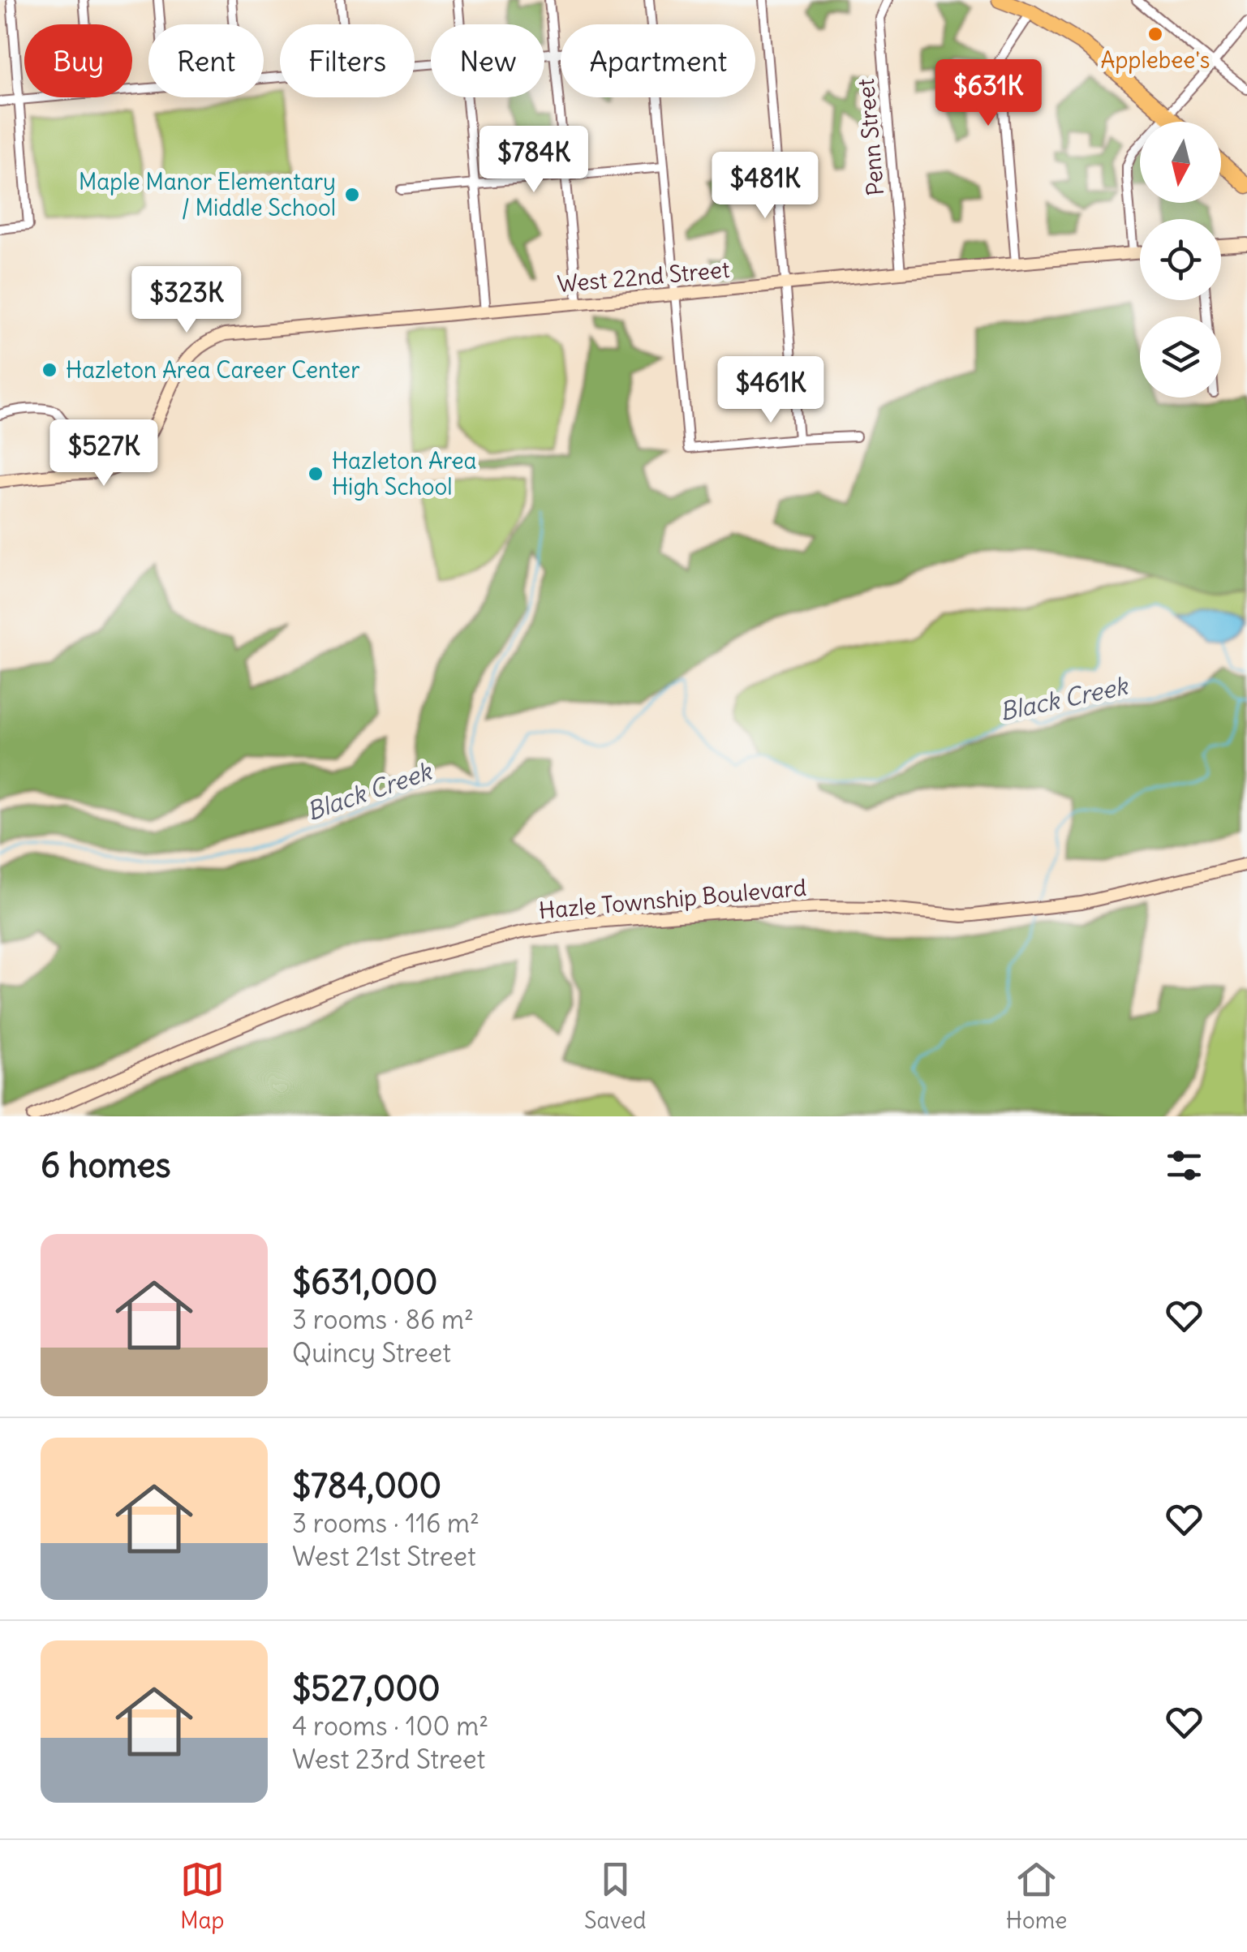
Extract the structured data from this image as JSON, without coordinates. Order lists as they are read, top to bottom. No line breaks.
{"streets":{"street":["Penn Street","West 22nd Street","Hazle Township Boulevard"]},"crossings":[["Penn Street","West 22nd Street"]],"water":["Black Creek"],"places":["Applebee's","Maple Manor Elementary / Middle School","Hazleton Area Career Center","Hazleton Area High School"],"north":"bottom","page":{"chip":["Buy","Rent","Filters","New","Apartment"],"price":["$631K","$784K","$481K","$323K","$461K","$527K"],"heading":"6 homes","list":[{"name":"$631,000","note":"3 rooms · 86 m² · Quincy Street"},{"name":"$784,000","note":"3 rooms · 116 m² · West 21st Street"},{"name":"$527,000","note":"4 rooms · 100 m² · West 23rd Street"}],"tabs":["Map","Saved","Home"]}}
